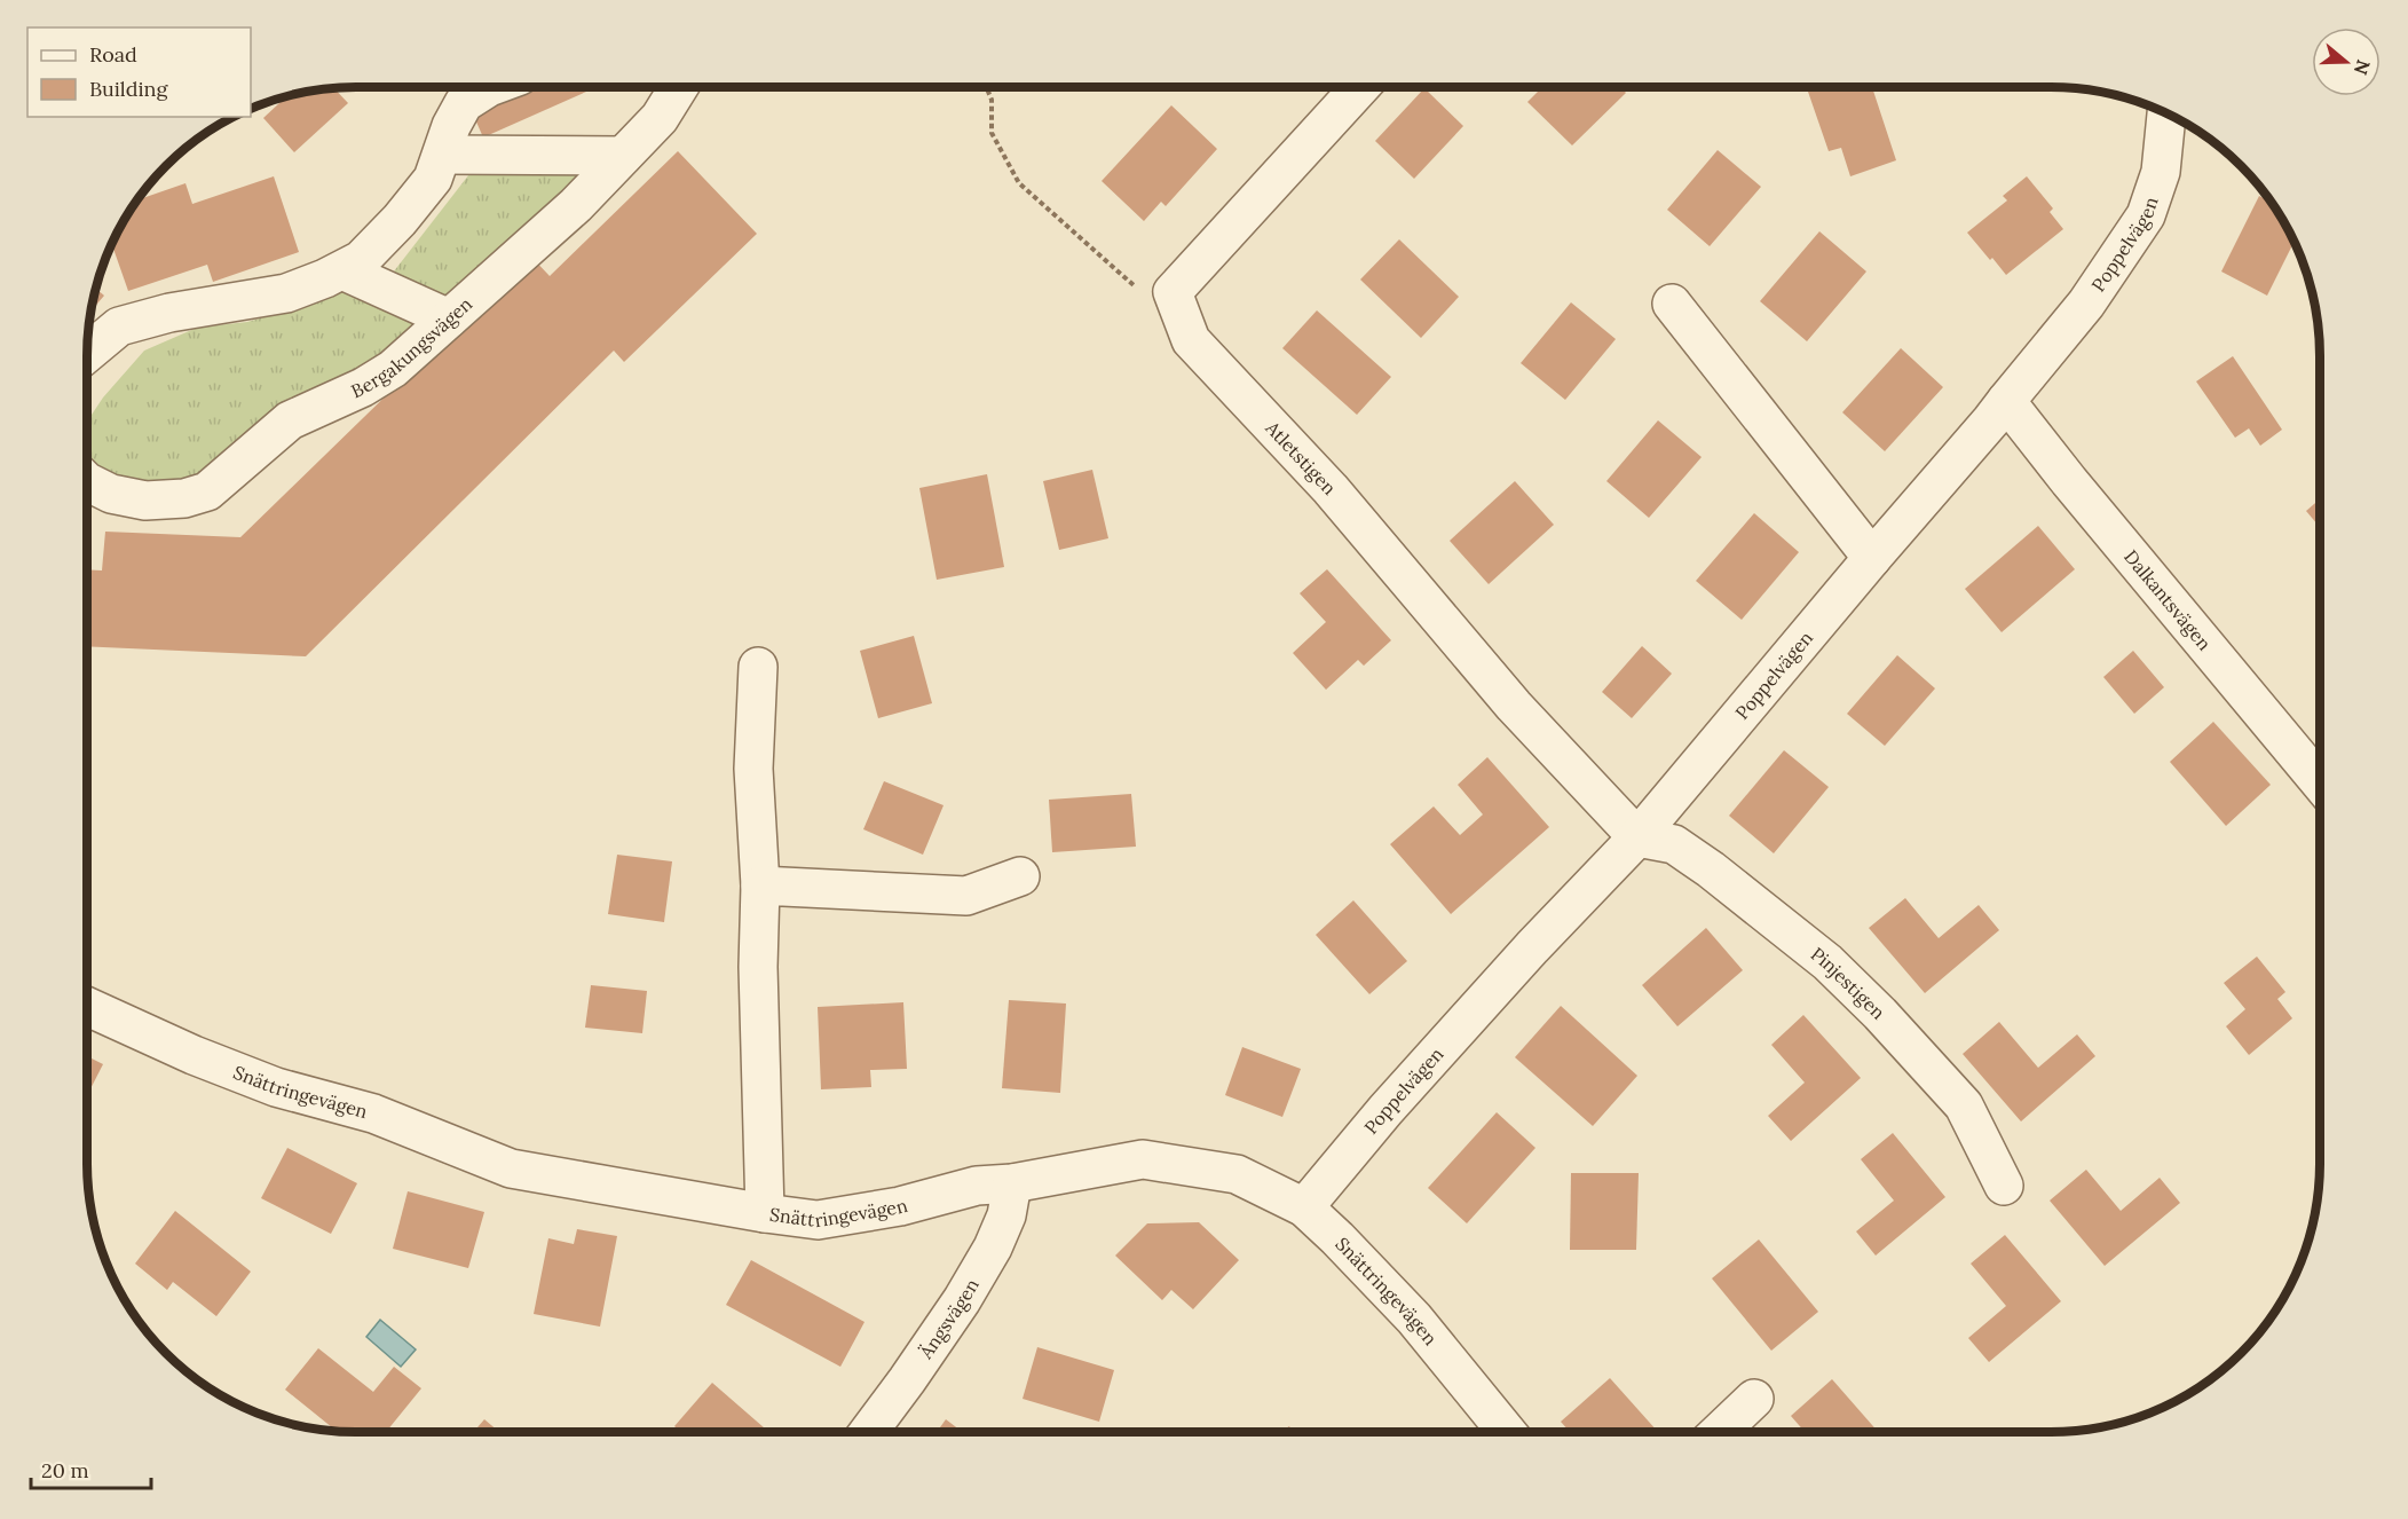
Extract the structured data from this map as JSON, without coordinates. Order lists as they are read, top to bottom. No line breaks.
{"streets":{"street":["Poppelvägen","Bergakungsvägen","Atletstigen","Dalkantsvägen","Pinjestigen","Snättringevägen","Ängsvägen"]},"crossings":[["Poppelvägen","Atletstigen"],["Poppelvägen","Dalkantsvägen"],["Poppelvägen","Pinjestigen"],["Poppelvägen","Snättringevägen"],["Atletstigen","Pinjestigen"],["Snättringevägen","Ängsvägen"]],"legend":["Road","Building"],"scale_bar":"20 m","north":"right"}
